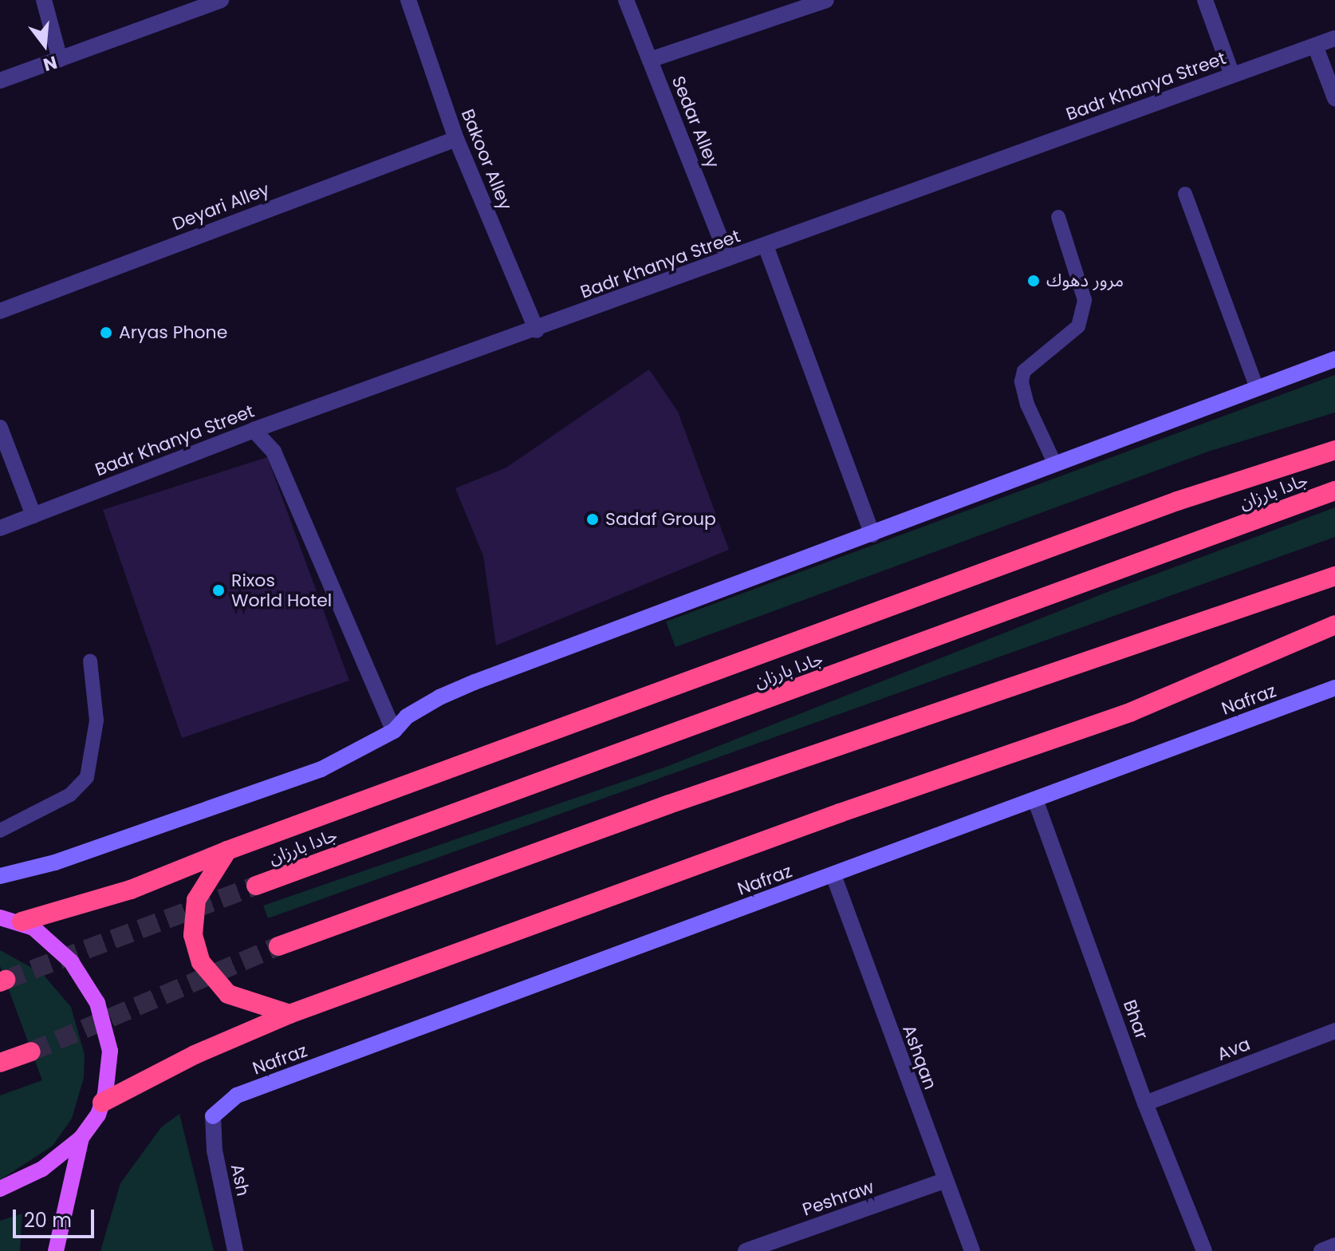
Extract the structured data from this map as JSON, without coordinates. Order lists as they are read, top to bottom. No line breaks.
{"streets":{"highway":["جادا بارزان"],"main road":["Nafraz"],"street":["Badr Khanya Street","Sedar Alley","Bakoor Alley","Deyari Alley","Bhar","Ava","Ashqan","Ash","Peshraw"]},"crossings":[["Badr Khanya Street","Sedar Alley"],["Badr Khanya Street","Bakoor Alley"],["Bakoor Alley","Deyari Alley"],["Nafraz","Bhar"],["Nafraz","Ashqan"],["Nafraz","Ash"],["Bhar","Ava"],["Ashqan","Peshraw"]],"places":["مرور دهوك","Aryas Phone","Sadaf Group","Rixos World Hotel"],"scale_bar":"20 m","north":"bottom"}
